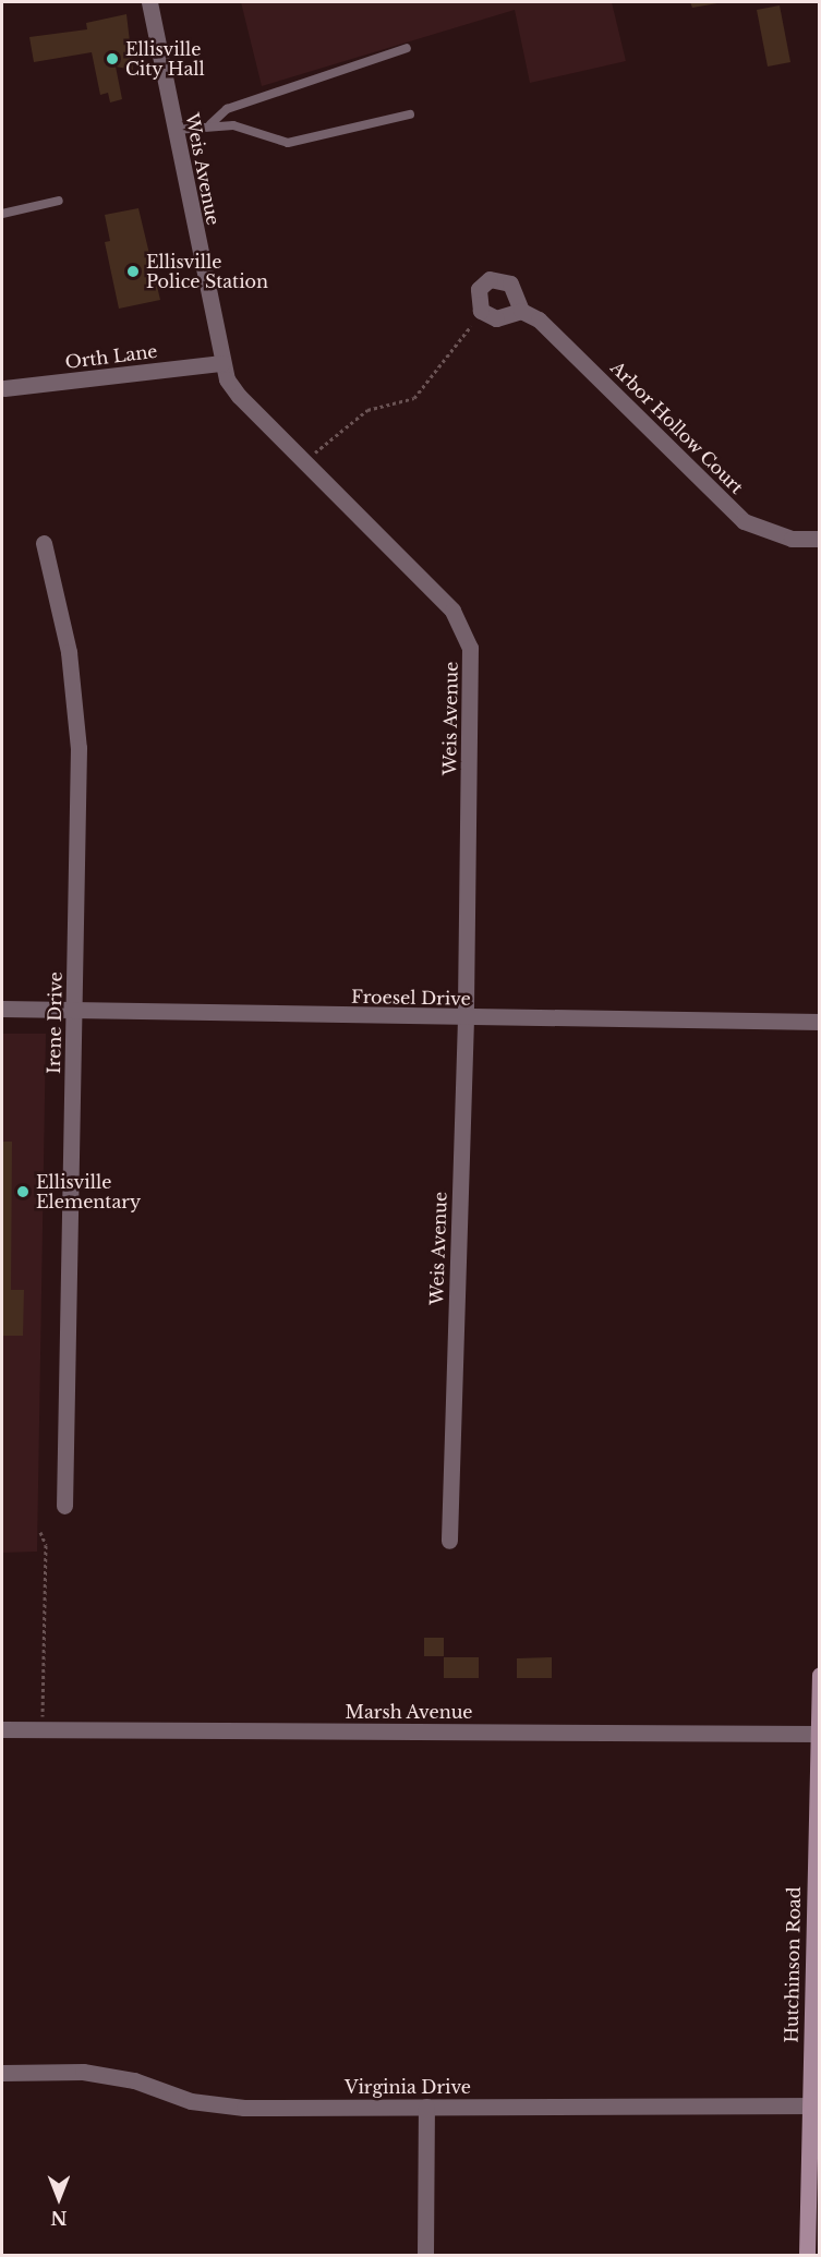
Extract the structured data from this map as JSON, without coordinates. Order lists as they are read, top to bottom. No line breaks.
{"streets":{"street":["Weis Avenue","Orth Lane","Arbor Hollow Court","Froesel Drive","Irene Drive","Marsh Avenue","Hutchinson Road","Virginia Drive"]},"crossings":[["Weis Avenue","Orth Lane"],["Weis Avenue","Froesel Drive"],["Froesel Drive","Irene Drive"],["Marsh Avenue","Hutchinson Road"],["Hutchinson Road","Virginia Drive"]],"places":["Ellisville City Hall","Ellisville Police Station","Ellisville Elementary"],"north":"bottom"}
